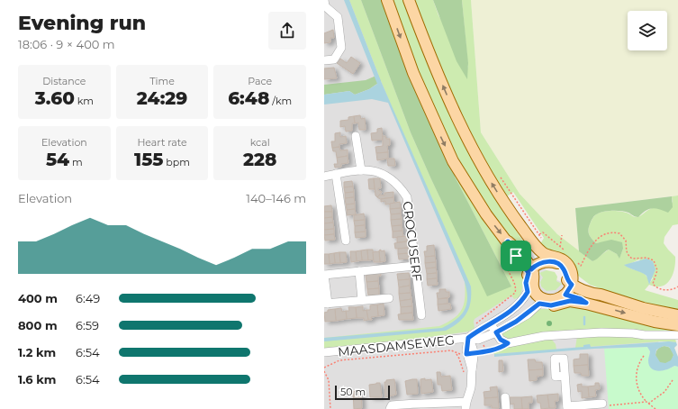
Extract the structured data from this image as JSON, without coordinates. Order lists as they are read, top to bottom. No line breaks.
{"streets":{"street":["CROCUSERF","MAASDAMSEWEG"]},"scale_bar":"50 m","page":{"heading":["Evening run","18:06 · 9 × 400 m"],"stats":[["Distance","3.60 km"],["Time","24:29"],["Pace","6:48 /km"],["Elevation","54 m"],["Heart rate","155 bpm"],["kcal","228"]],"chart":["Elevation","140–146 m"],"list":[{"name":"400 m","note":"6:49"},{"name":"800 m","note":"6:59"},{"name":"1.2 km","note":"6:54"},{"name":"1.6 km","note":"6:54"}],"scale":"50 m"}}
